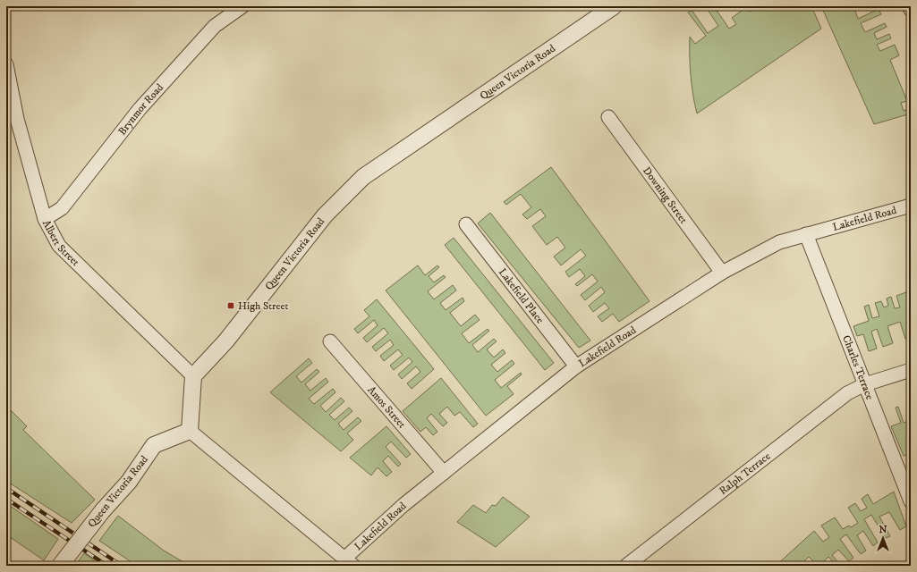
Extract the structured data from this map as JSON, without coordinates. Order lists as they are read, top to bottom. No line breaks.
{"streets":{"street":["Queen Victoria Road","Brynmor Road","Downing Street","Lakefield Road","Albert Street","Lakefield Place","Charles Terrace","Amos Street","Ralph Terrace"]},"crossings":[["Queen Victoria Road","Albert Street"],["Brynmor Road","Albert Street"],["Downing Street","Lakefield Road"],["Lakefield Road","Lakefield Place"],["Lakefield Road","Charles Terrace"],["Lakefield Road","Amos Street"],["Charles Terrace","Ralph Terrace"]],"places":{"transit":["High Street"]},"north":"top"}
